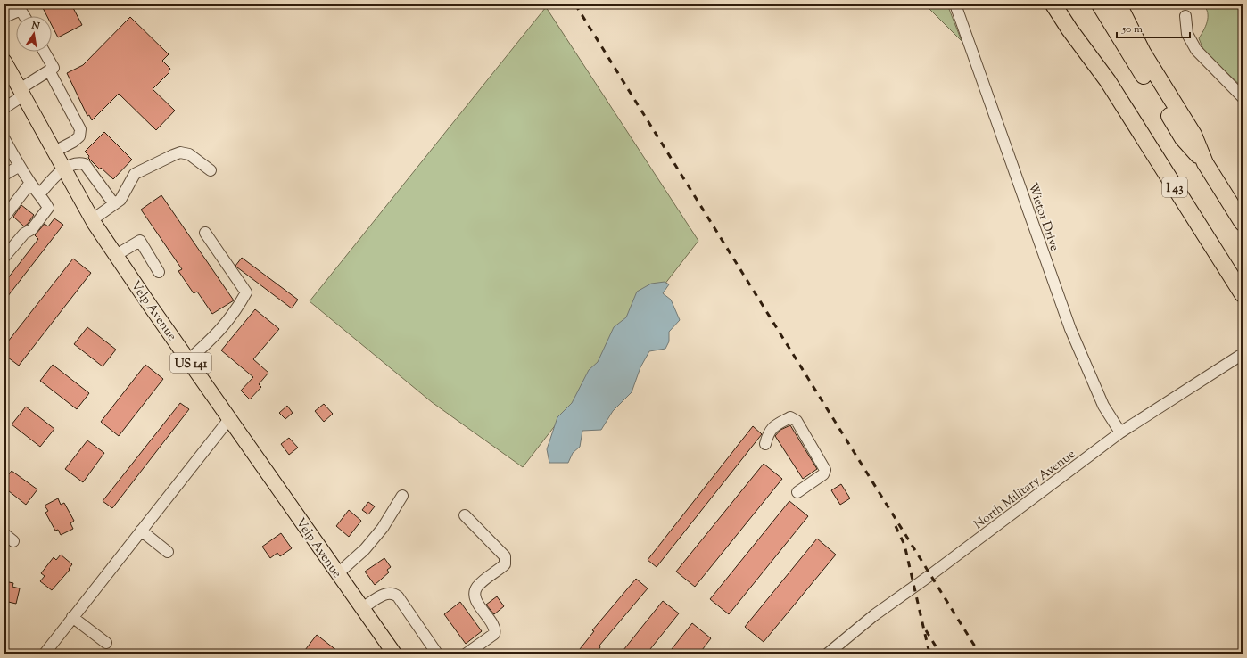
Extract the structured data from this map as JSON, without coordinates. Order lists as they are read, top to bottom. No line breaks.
{"streets":{"highway":["I 43"],"main road":["Velp Avenue","US 141"],"street":["Wietor Drive","North Military Avenue"]},"crossings":[["Wietor Drive","North Military Avenue"]],"scale_bar":"50 m","north":"top"}
